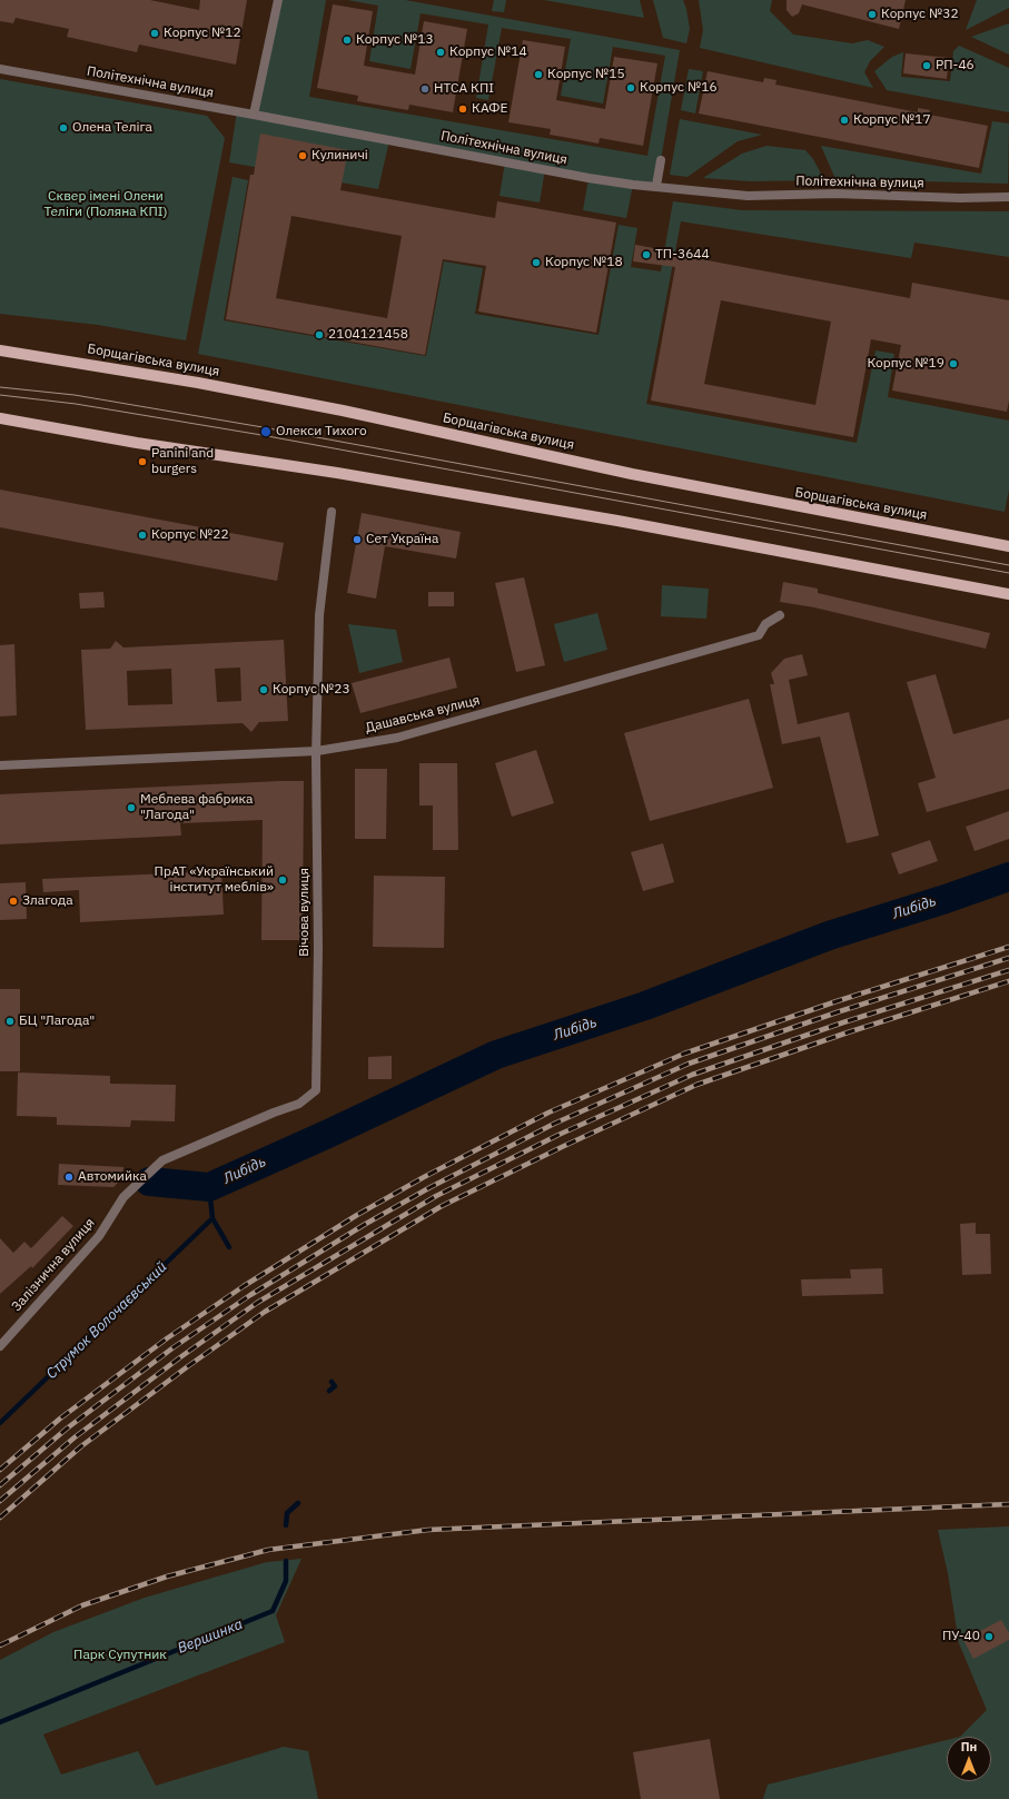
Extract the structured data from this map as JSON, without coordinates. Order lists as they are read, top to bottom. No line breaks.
{"streets":{"main road":["Борщагівська вулиця"],"street":["Політехнічна вулиця","Дашавська вулиця","Вічова вулиця","Залізнична вулиця"]},"crossings":[["Дашавська вулиця","Вічова вулиця"],["Вічова вулиця","Залізнична вулиця"]],"water":["Либідь","Струмок Волочаєвський","Вершинка"],"parks":["Сквер імені Олени Теліги (Поляна КПІ)","Парк Супутник"],"places":["Корпус №32","Корпус №12","Корпус №13","Корпус №14","РП-46","Корпус №15","Корпус №16","НТСА КПІ","КАФЕ","Корпус №17","Олена Теліга","Кулиничі","ТП-3644","Корпус №18","2104121458","Корпус №19","Олекси Тихого","Panini and burgers","Корпус №22","Сет Україна","Корпус №23","Меблева фабрика \"Лагода\"","ПрАТ «Український інститут меблів»","Злагода","БЦ \"Лагода\"","Автомийка","ПУ-40"],"north":"top"}
